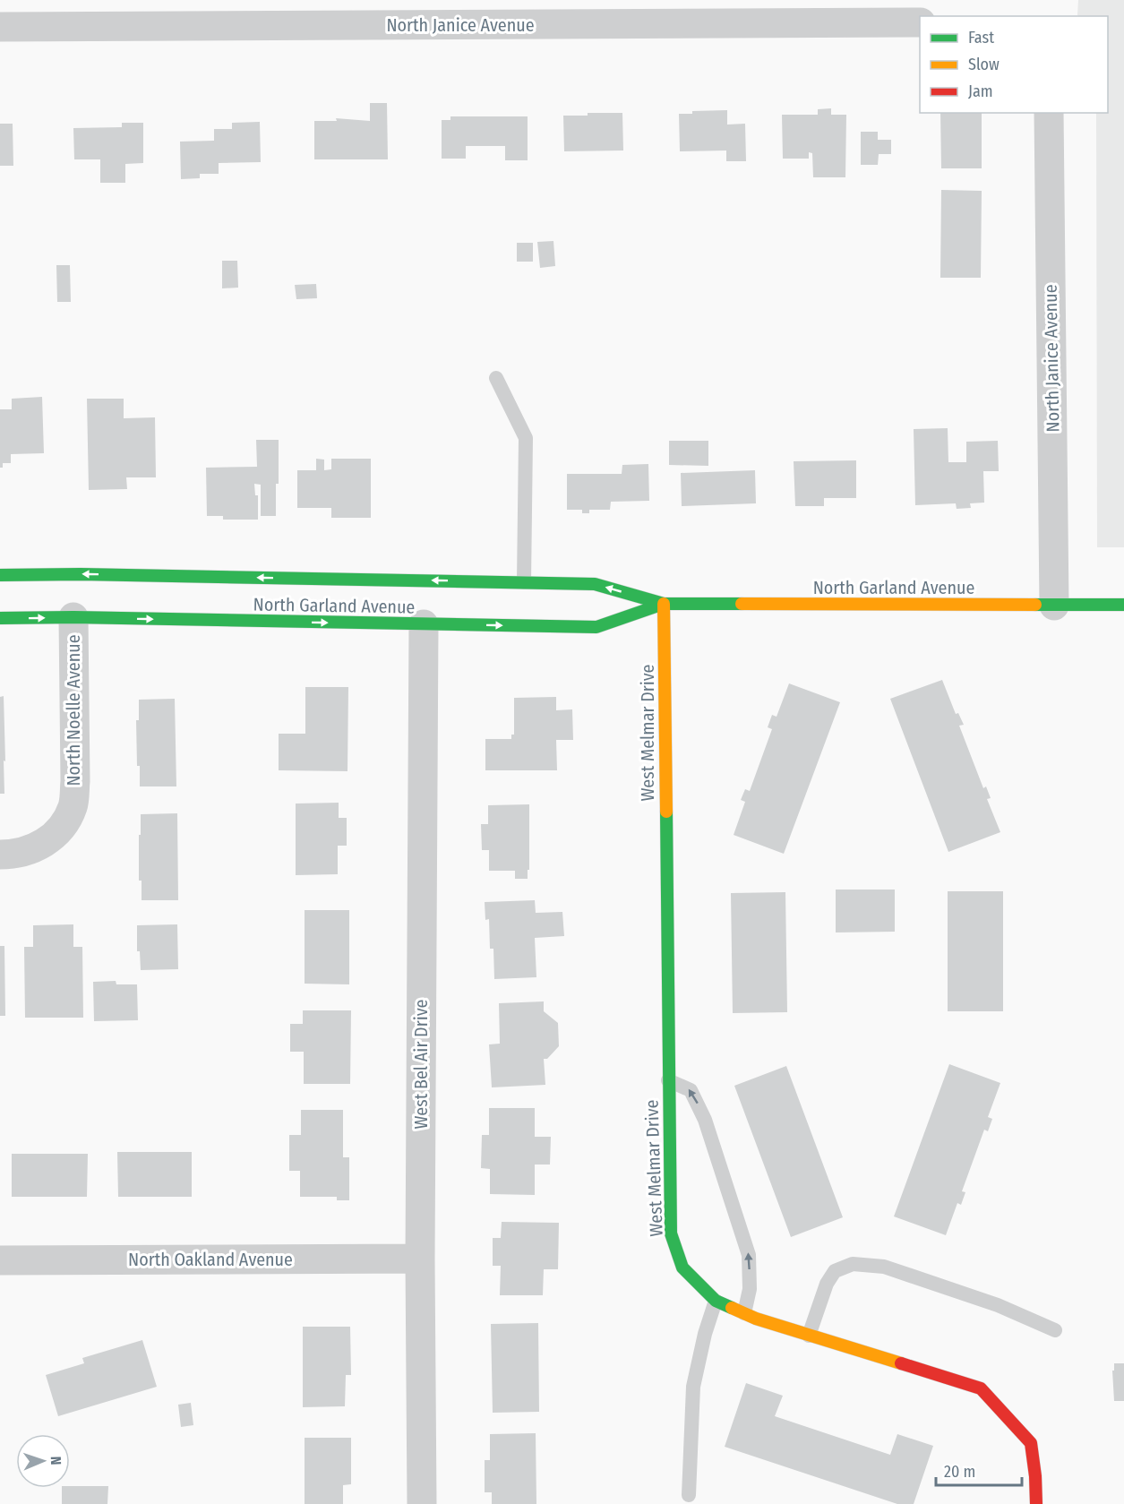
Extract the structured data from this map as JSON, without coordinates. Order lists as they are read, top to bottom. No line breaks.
{"streets":{"main road":["North Garland Avenue","West Melmar Drive"],"street":["North Janice Avenue","North Noelle Avenue","West Bel Air Drive","North Oakland Avenue"]},"crossings":[["North Janice Avenue","North Garland Avenue"],["North Garland Avenue","North Noelle Avenue"],["North Garland Avenue","West Melmar Drive"],["North Garland Avenue","West Bel Air Drive"],["West Bel Air Drive","North Oakland Avenue"]],"legend":["Fast","Slow","Jam"],"scale_bar":"20 m","north":"right"}
